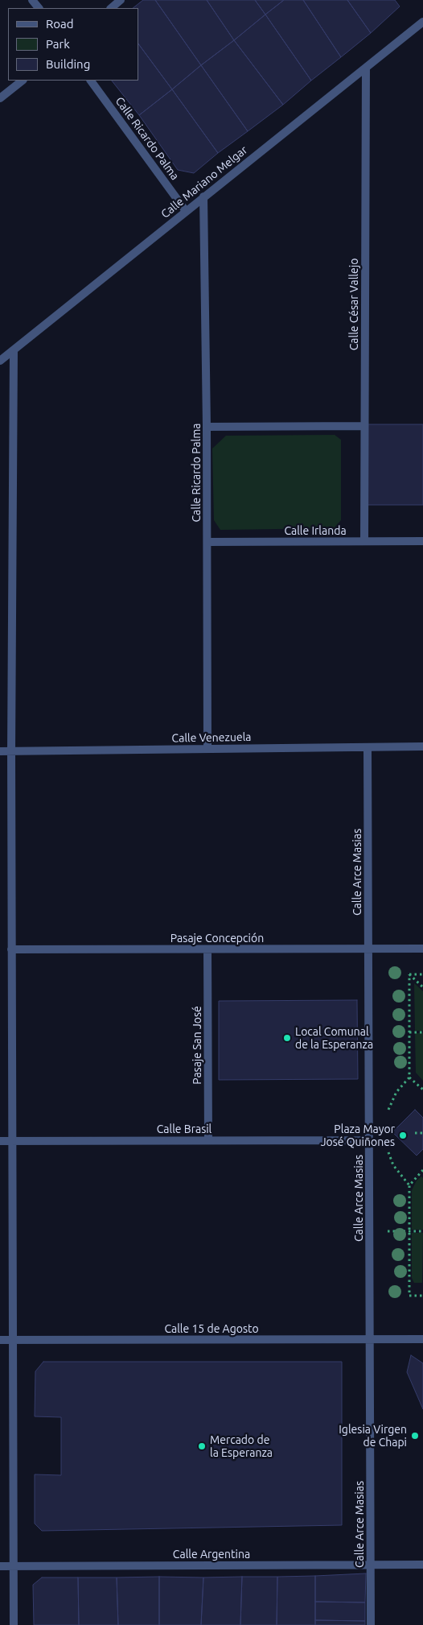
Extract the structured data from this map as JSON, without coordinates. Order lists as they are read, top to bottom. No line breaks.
{"streets":{"street":["Calle Ricardo Palma","Calle Mariano Melgar","Calle César Vallejo","Calle Irlanda","Calle Venezuela","Calle Arce Masias","Pasaje Concepción","Pasaje San José","Calle Brasil","Calle 15 de Agosto","Calle Argentina"]},"crossings":[["Calle Ricardo Palma","Calle Mariano Melgar"],["Calle Ricardo Palma","Calle Irlanda"],["Calle Ricardo Palma","Calle Venezuela"],["Calle Mariano Melgar","Calle César Vallejo"],["Calle César Vallejo","Calle Irlanda"],["Calle Venezuela","Calle Arce Masias"],["Calle Arce Masias","Pasaje Concepción"],["Calle Arce Masias","Calle Brasil"],["Calle Arce Masias","Calle 15 de Agosto"],["Calle Arce Masias","Calle Argentina"],["Pasaje Concepción","Pasaje San José"],["Pasaje San José","Calle Brasil"]],"places":["Local Comunal de la Esperanza","Plaza Mayor José Quiñones","Iglesia Virgen de Chapi","Mercado de la Esperanza"],"legend":["Road","Park","Building"]}
